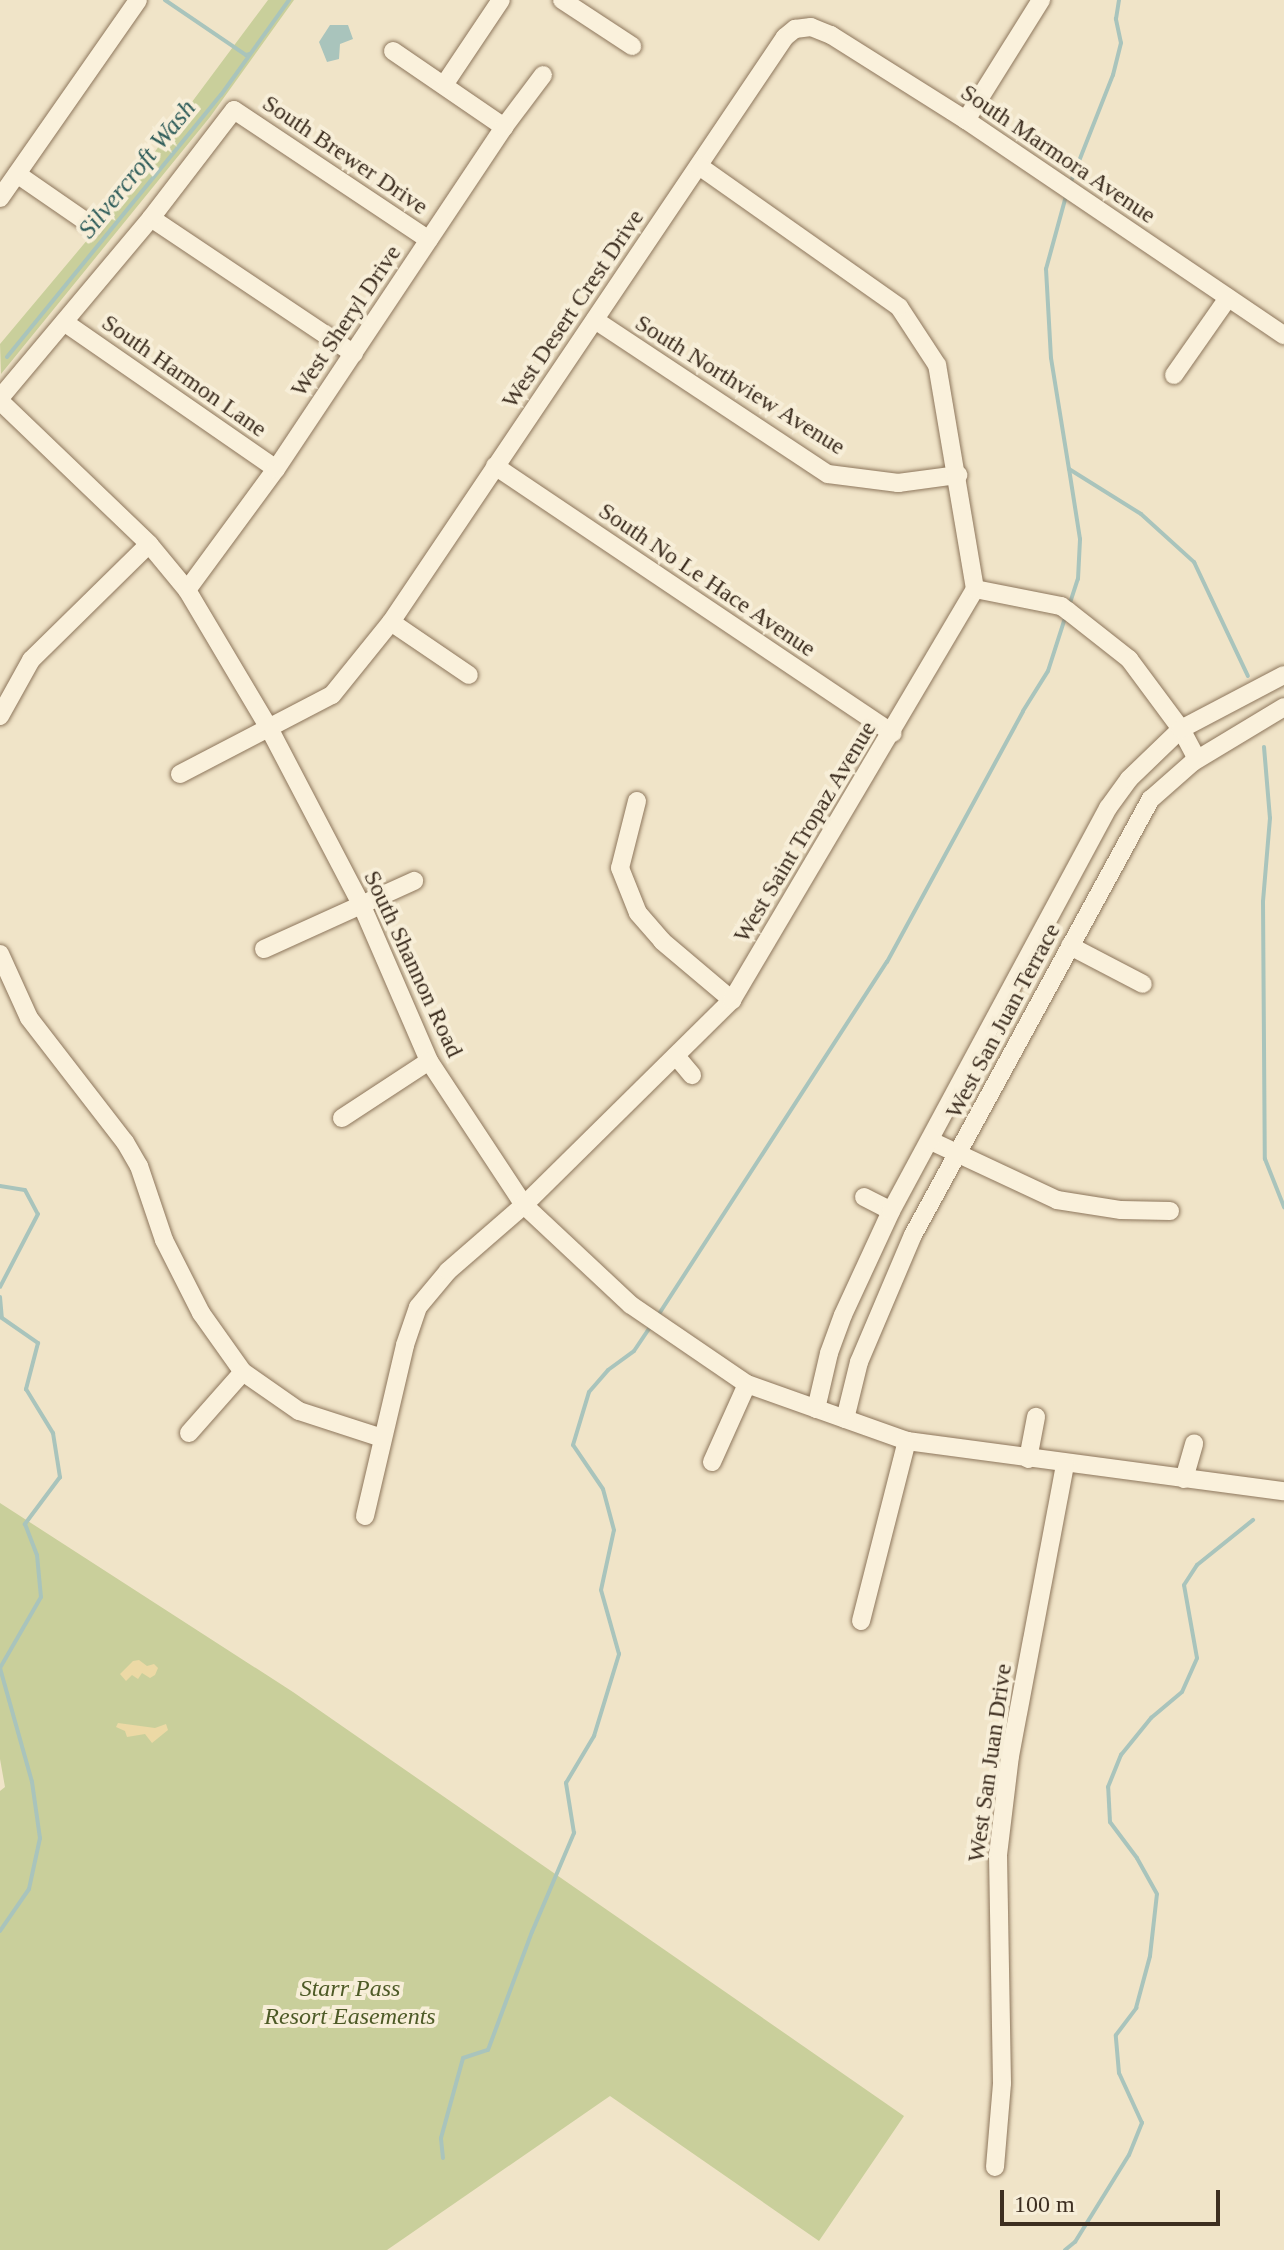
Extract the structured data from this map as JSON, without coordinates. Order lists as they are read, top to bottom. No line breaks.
{"streets":{"street":["South Marmora Avenue","South Brewer Drive","West Desert Crest Drive","West Sheryl Drive","South Harmon Lane","South Northview Avenue","South No Le Hace Avenue","West Saint Tropaz Avenue","South Shannon Road","West San Juan Terrace","West San Juan Drive"]},"crossings":[["South Marmora Avenue","West Desert Crest Drive"],["South Brewer Drive","West Sheryl Drive"],["West Desert Crest Drive","South Northview Avenue"],["West Desert Crest Drive","South No Le Hace Avenue"],["West Desert Crest Drive","South Shannon Road"],["West Sheryl Drive","South Harmon Lane"],["West Sheryl Drive","South Shannon Road"],["South No Le Hace Avenue","West Saint Tropaz Avenue"],["West Saint Tropaz Avenue","South Shannon Road"],["South Shannon Road","West San Juan Terrace"],["South Shannon Road","West San Juan Drive"]],"water":["Silvercroft Wash"],"parks":["Starr Pass Resort Easements"],"scale_bar":"100 m"}
